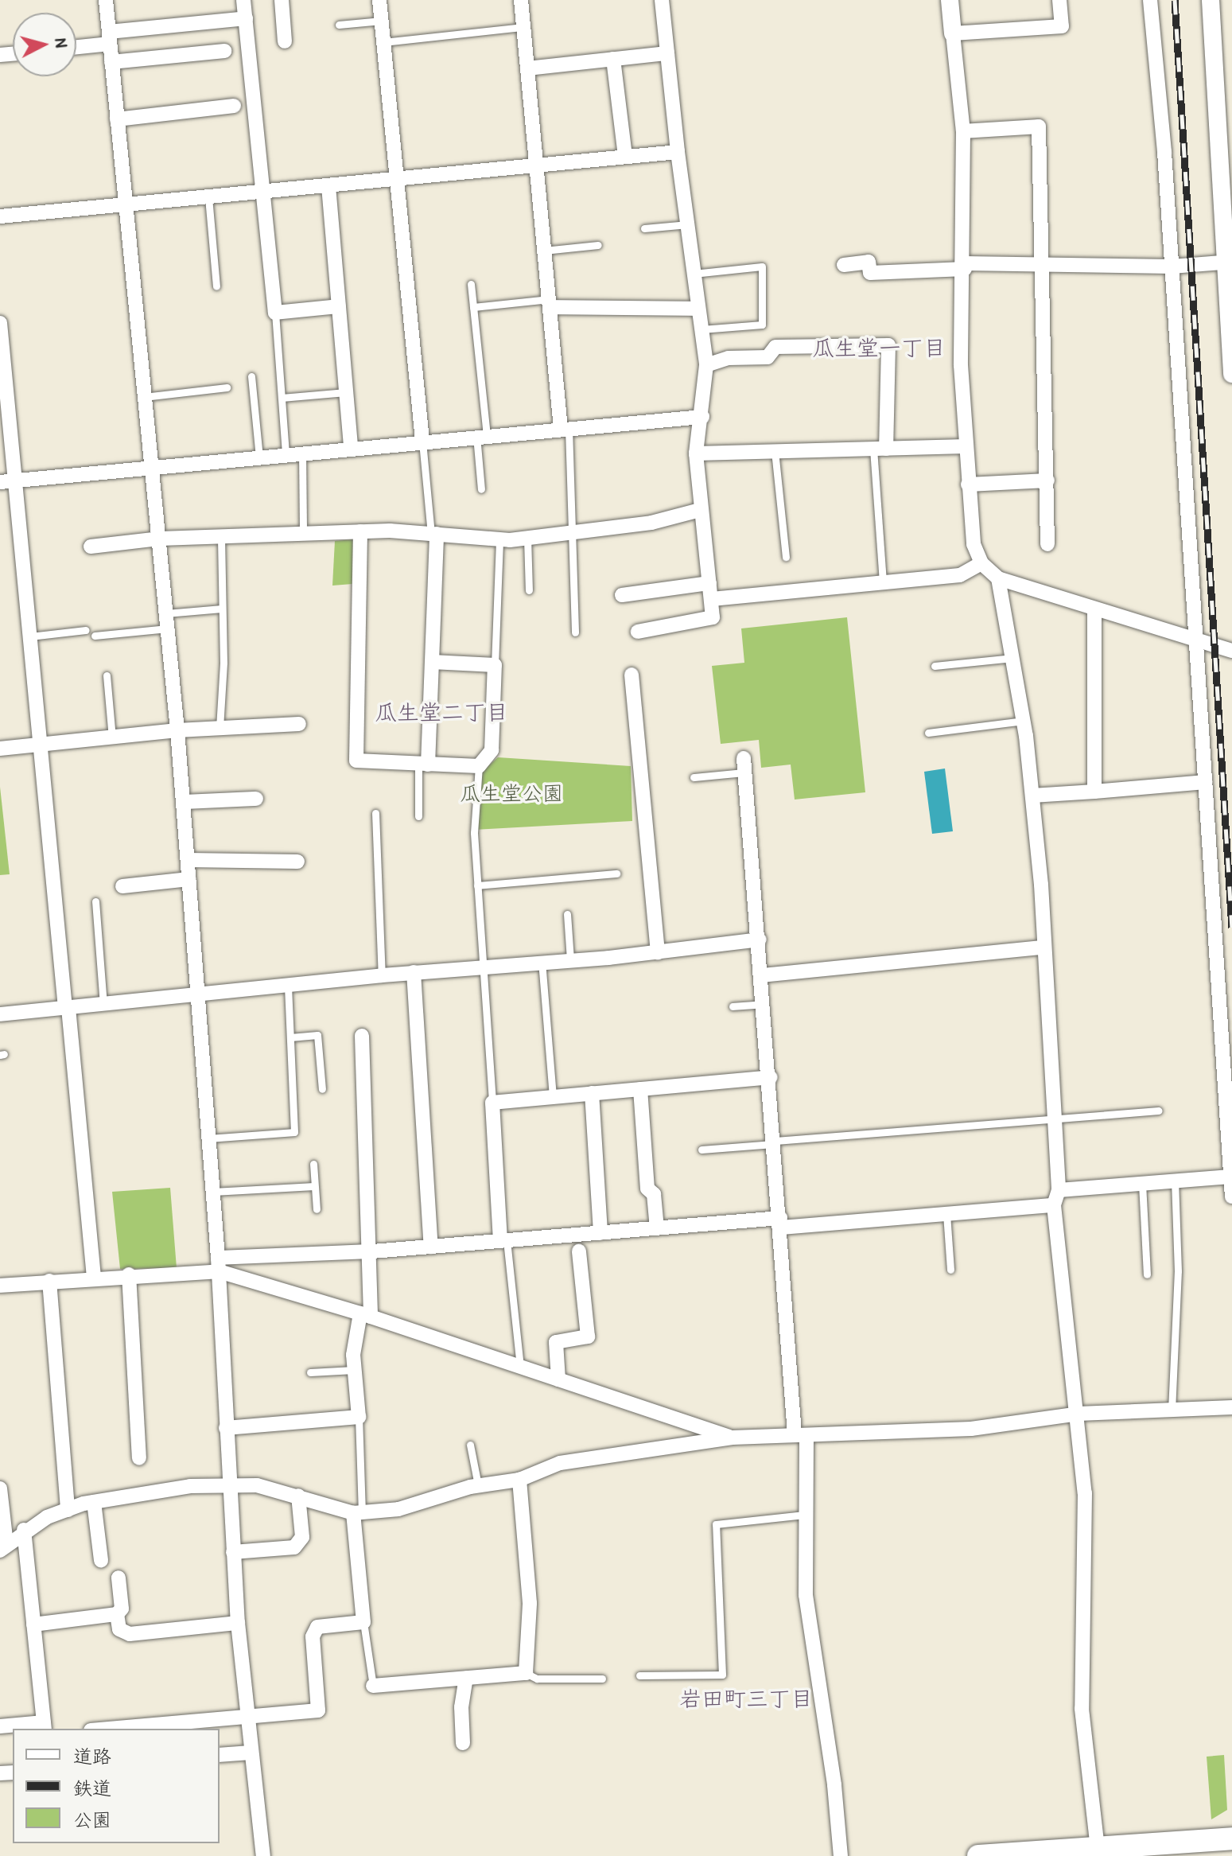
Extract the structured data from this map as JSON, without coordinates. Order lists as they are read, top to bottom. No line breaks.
{"districts":["瓜生堂一丁目","瓜生堂二丁目","岩田町三丁目"],"parks":["瓜生堂公園"],"legend":["道路","鉄道","公園"],"north":"right"}
